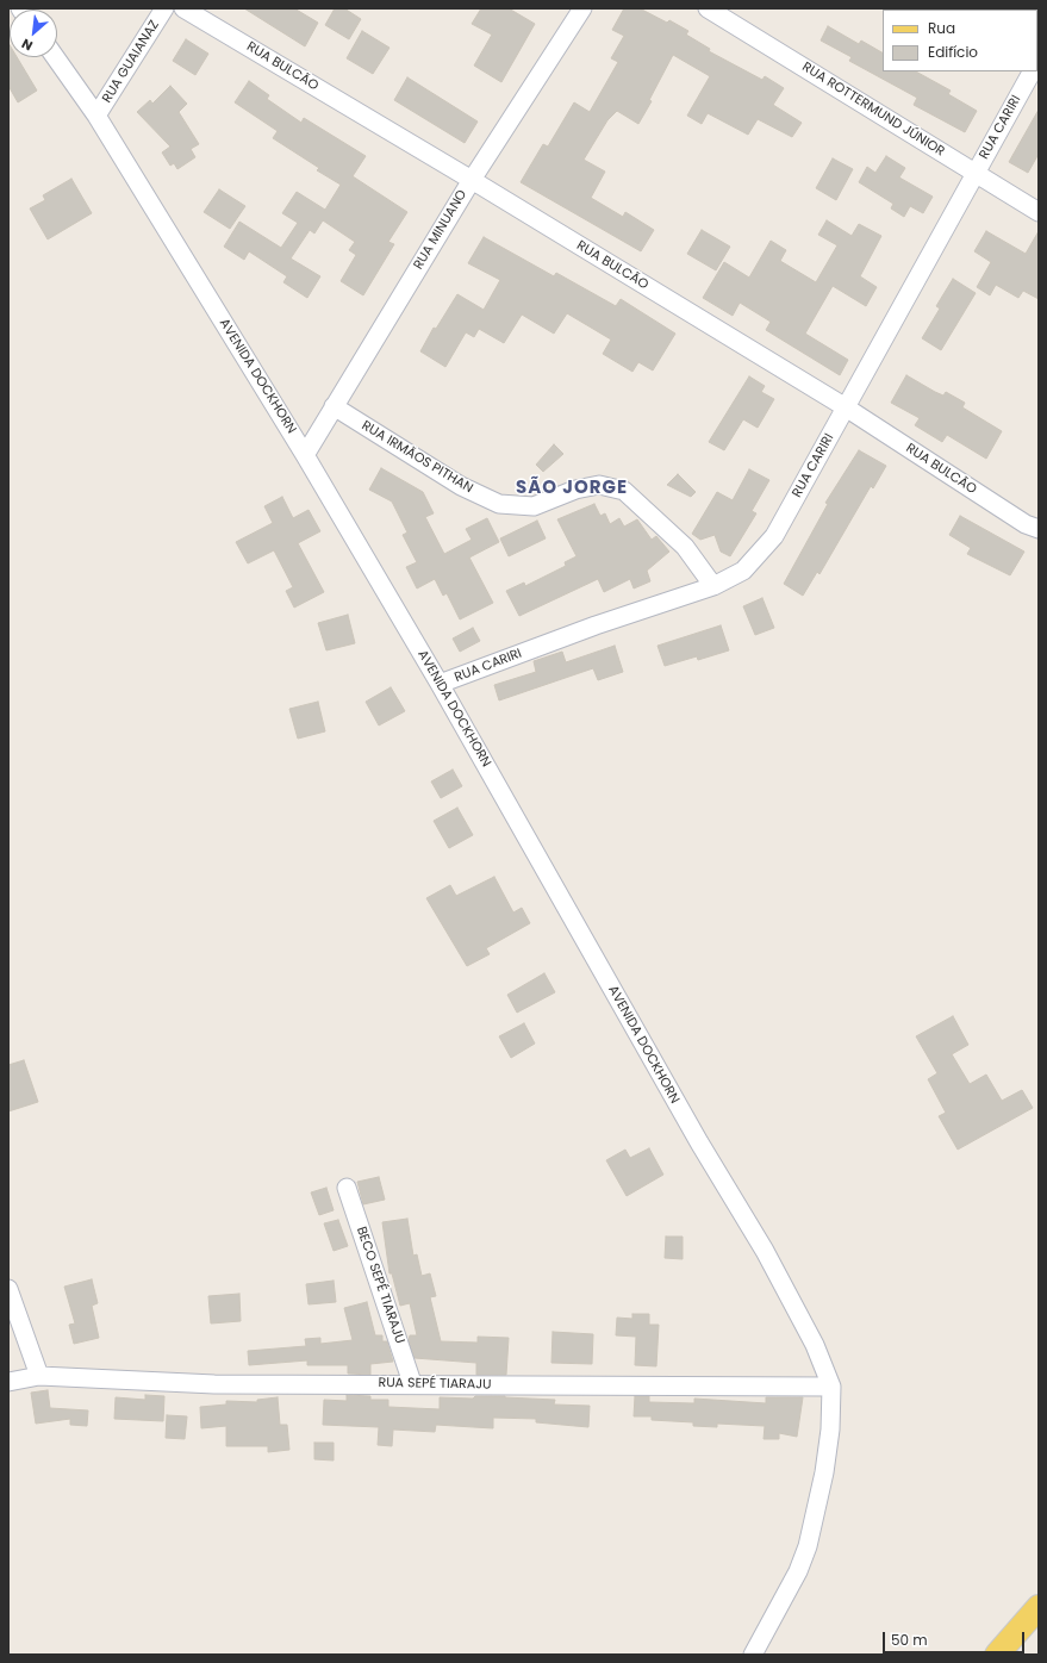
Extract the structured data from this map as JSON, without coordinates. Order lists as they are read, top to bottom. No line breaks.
{"streets":{"street":["RUA GUAIANAZ","RUA BULCÃO","RUA ROTTERMUND JÚNIOR","RUA CARIRI","RUA MINUANO","AVENIDA DOCKHORN","RUA IRMÃOS PITHAN","BECO SEPÉ TIARAJU","RUA SEPÉ TIARAJU"]},"crossings":[["RUA GUAIANAZ","AVENIDA DOCKHORN"],["RUA BULCÃO","RUA CARIRI"],["RUA BULCÃO","RUA MINUANO"],["RUA ROTTERMUND JÚNIOR","RUA CARIRI"],["RUA CARIRI","AVENIDA DOCKHORN"],["RUA CARIRI","RUA IRMÃOS PITHAN"],["RUA MINUANO","AVENIDA DOCKHORN"],["RUA MINUANO","RUA IRMÃOS PITHAN"],["AVENIDA DOCKHORN","RUA SEPÉ TIARAJU"],["BECO SEPÉ TIARAJU","RUA SEPÉ TIARAJU"]],"districts":["SÃO JORGE"],"legend":["Rua","Edifício"],"scale_bar":"50 m","north":"bottom left"}
